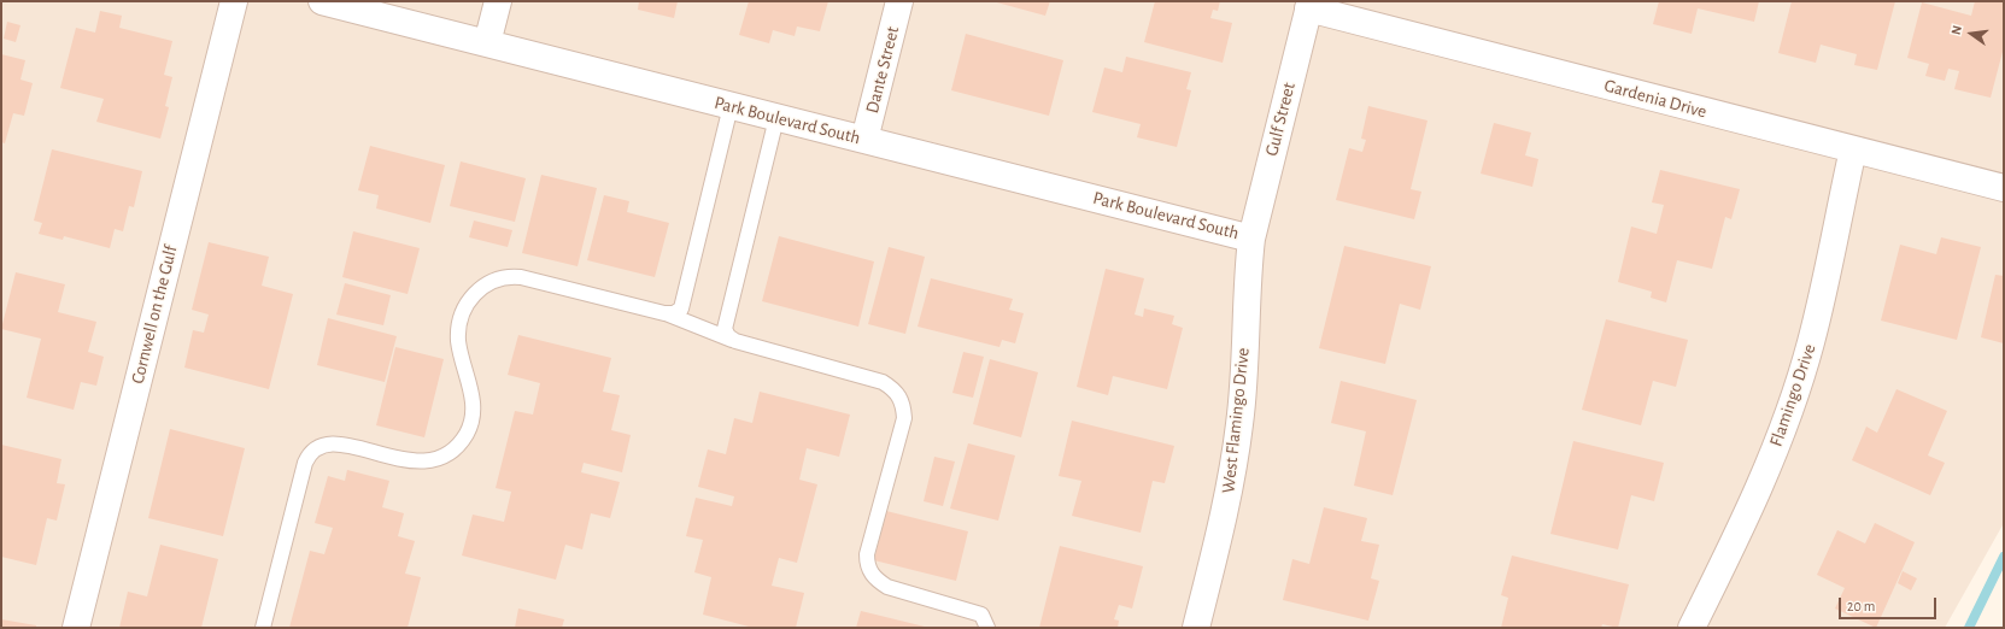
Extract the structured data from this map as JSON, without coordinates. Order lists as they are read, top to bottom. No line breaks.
{"streets":{"street":["Dante Street","Gardenia Drive","Gulf Street","Park Boulevard South","Cornwell on the Gulf","Flamingo Drive","West Flamingo Drive"]},"crossings":[["Dante Street","Park Boulevard South"],["Gardenia Drive","Gulf Street"],["Gardenia Drive","Flamingo Drive"],["Gulf Street","Park Boulevard South"],["Gulf Street","West Flamingo Drive"],["Park Boulevard South","West Flamingo Drive"]],"scale_bar":"20 m","north":"left"}
